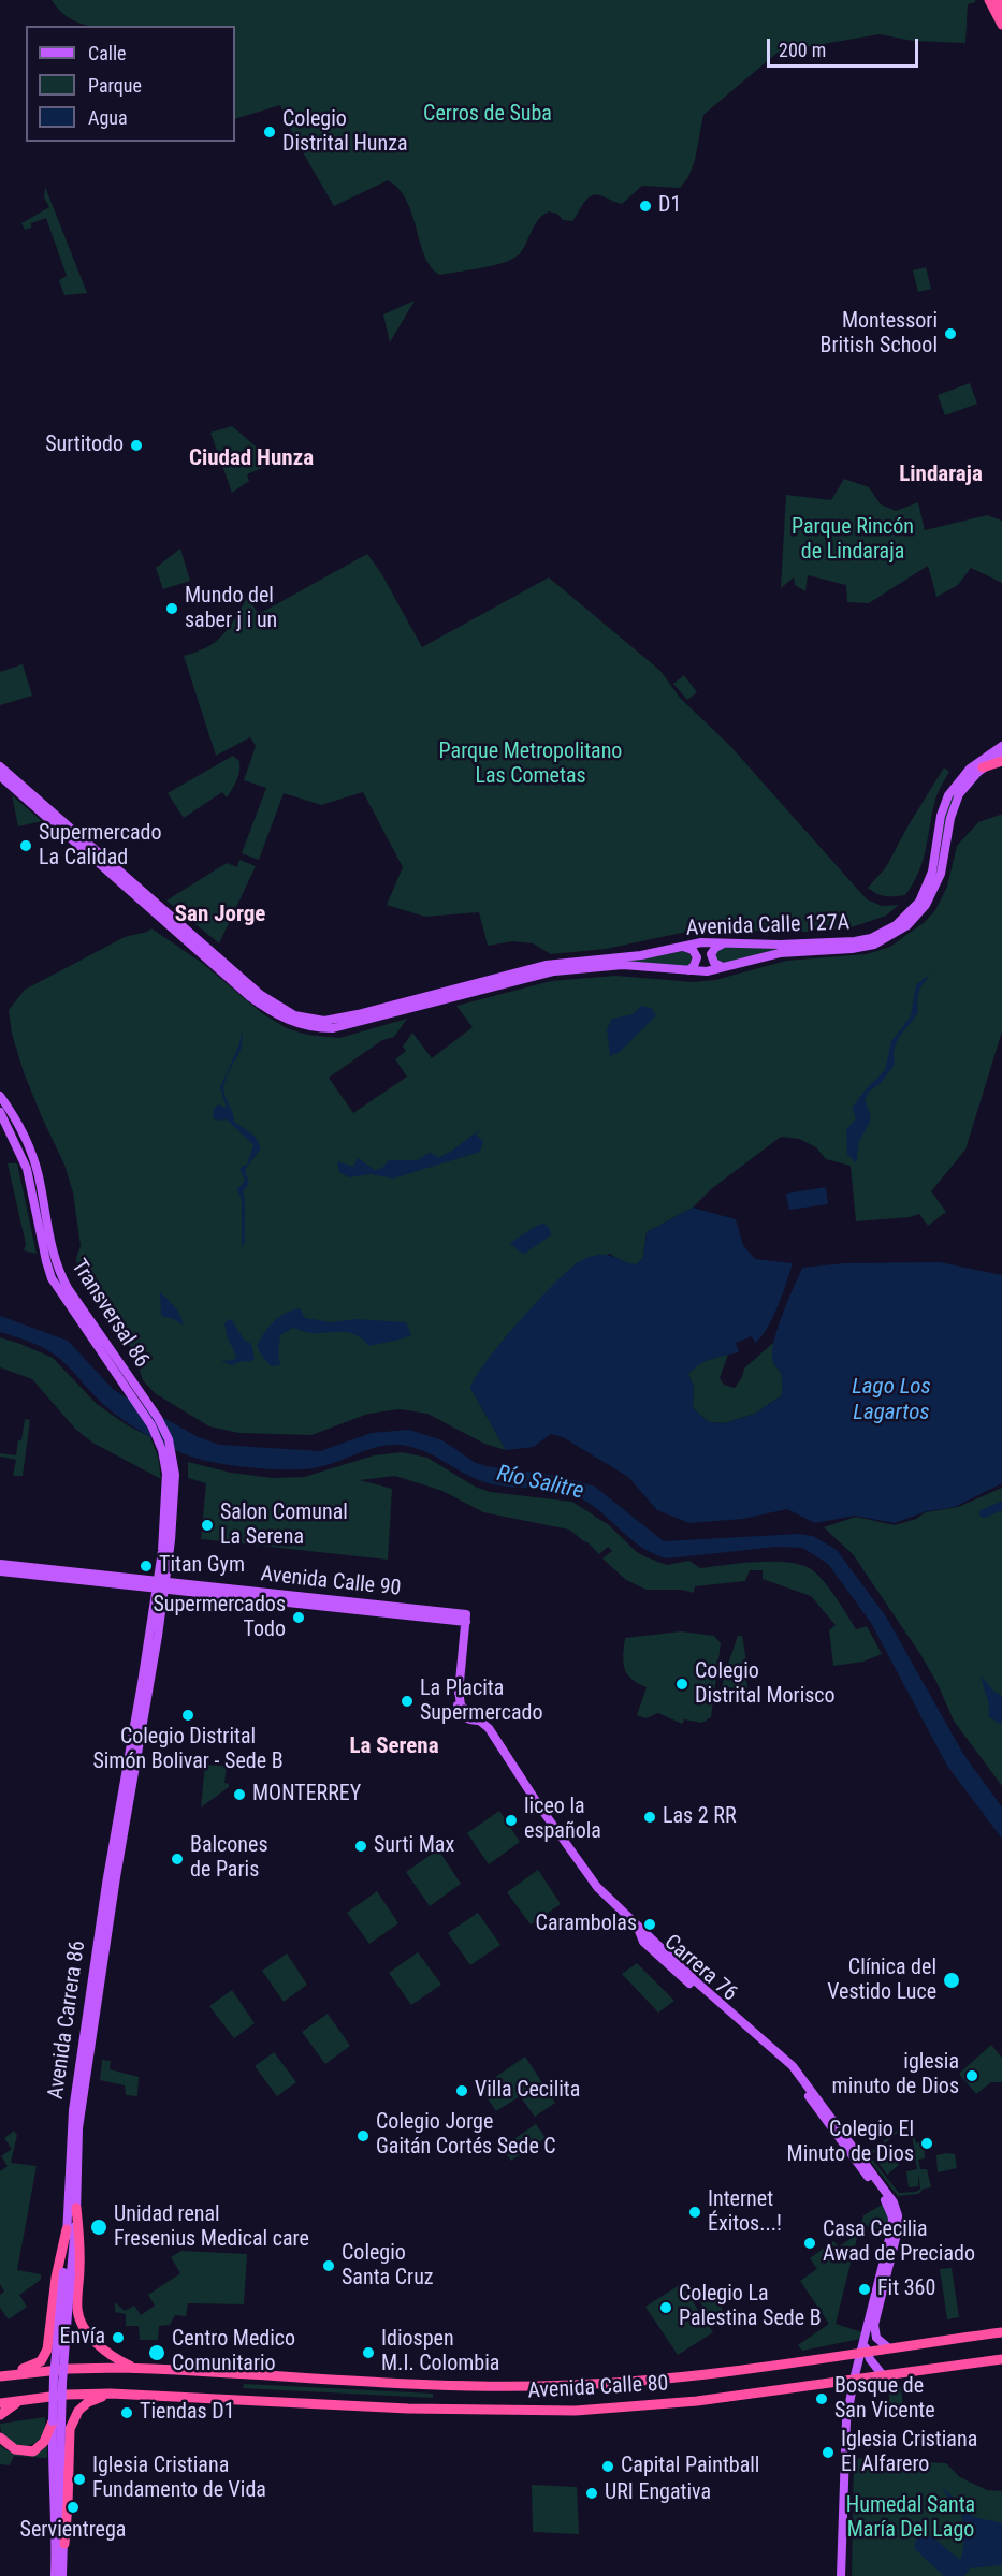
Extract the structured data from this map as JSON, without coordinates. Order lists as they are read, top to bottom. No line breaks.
{"streets":{"highway":["Avenida Calle 80"],"main road":["Avenida Calle 127A","Transversal 86","Avenida Calle 90","Carrera 76","Avenida Carrera 86"]},"crossings":[["Transversal 86","Avenida Carrera 86"],["Avenida Calle 90","Avenida Carrera 86"],["Carrera 76","Avenida Calle 80"]],"districts":["Ciudad Hunza","Lindaraja","San Jorge","La Serena"],"water":["Lago Los Lagartos","Río Salitre"],"parks":["Cerros de Suba","Parque Rincón de Lindaraja","Parque Metropolitano Las Cometas","Humedal Santa María Del Lago"],"places":["Colegio Distrital Hunza","D1","Montessori British School","Surtitodo","Mundo del saber j i un","Supermercado La Calidad","Salon Comunal La Serena","Titan Gym","Supermercados Todo","Colegio Distrital Morisco","La Placita Supermercado","Colegio Distrital Simón Bolivar - Sede B","MONTERREY","Las 2 RR","liceo la española","Surti Max","Balcones de Paris","Carambolas","Clínica del Vestido Luce","iglesia minuto de Dios","Villa Cecilita","Colegio Jorge Gaitán Cortés Sede C","Colegio El Minuto de Dios","Internet Éxitos...!","Unidad renal Fresenius Medical care","Casa Cecilia Awad de Preciado","Colegio Santa Cruz","Fit 360","Colegio La Palestina Sede B","Envía","Centro Medico Comunitario","Idiospen M.I. Colombia","Bosque de San Vicente","Tiendas D1","Iglesia Cristiana El Alfarero","Capital Paintball","Iglesia Cristiana Fundamento de Vida","URI Engativa","Servientrega"],"legend":["Calle","Parque","Agua"],"scale_bar":"200 m"}
